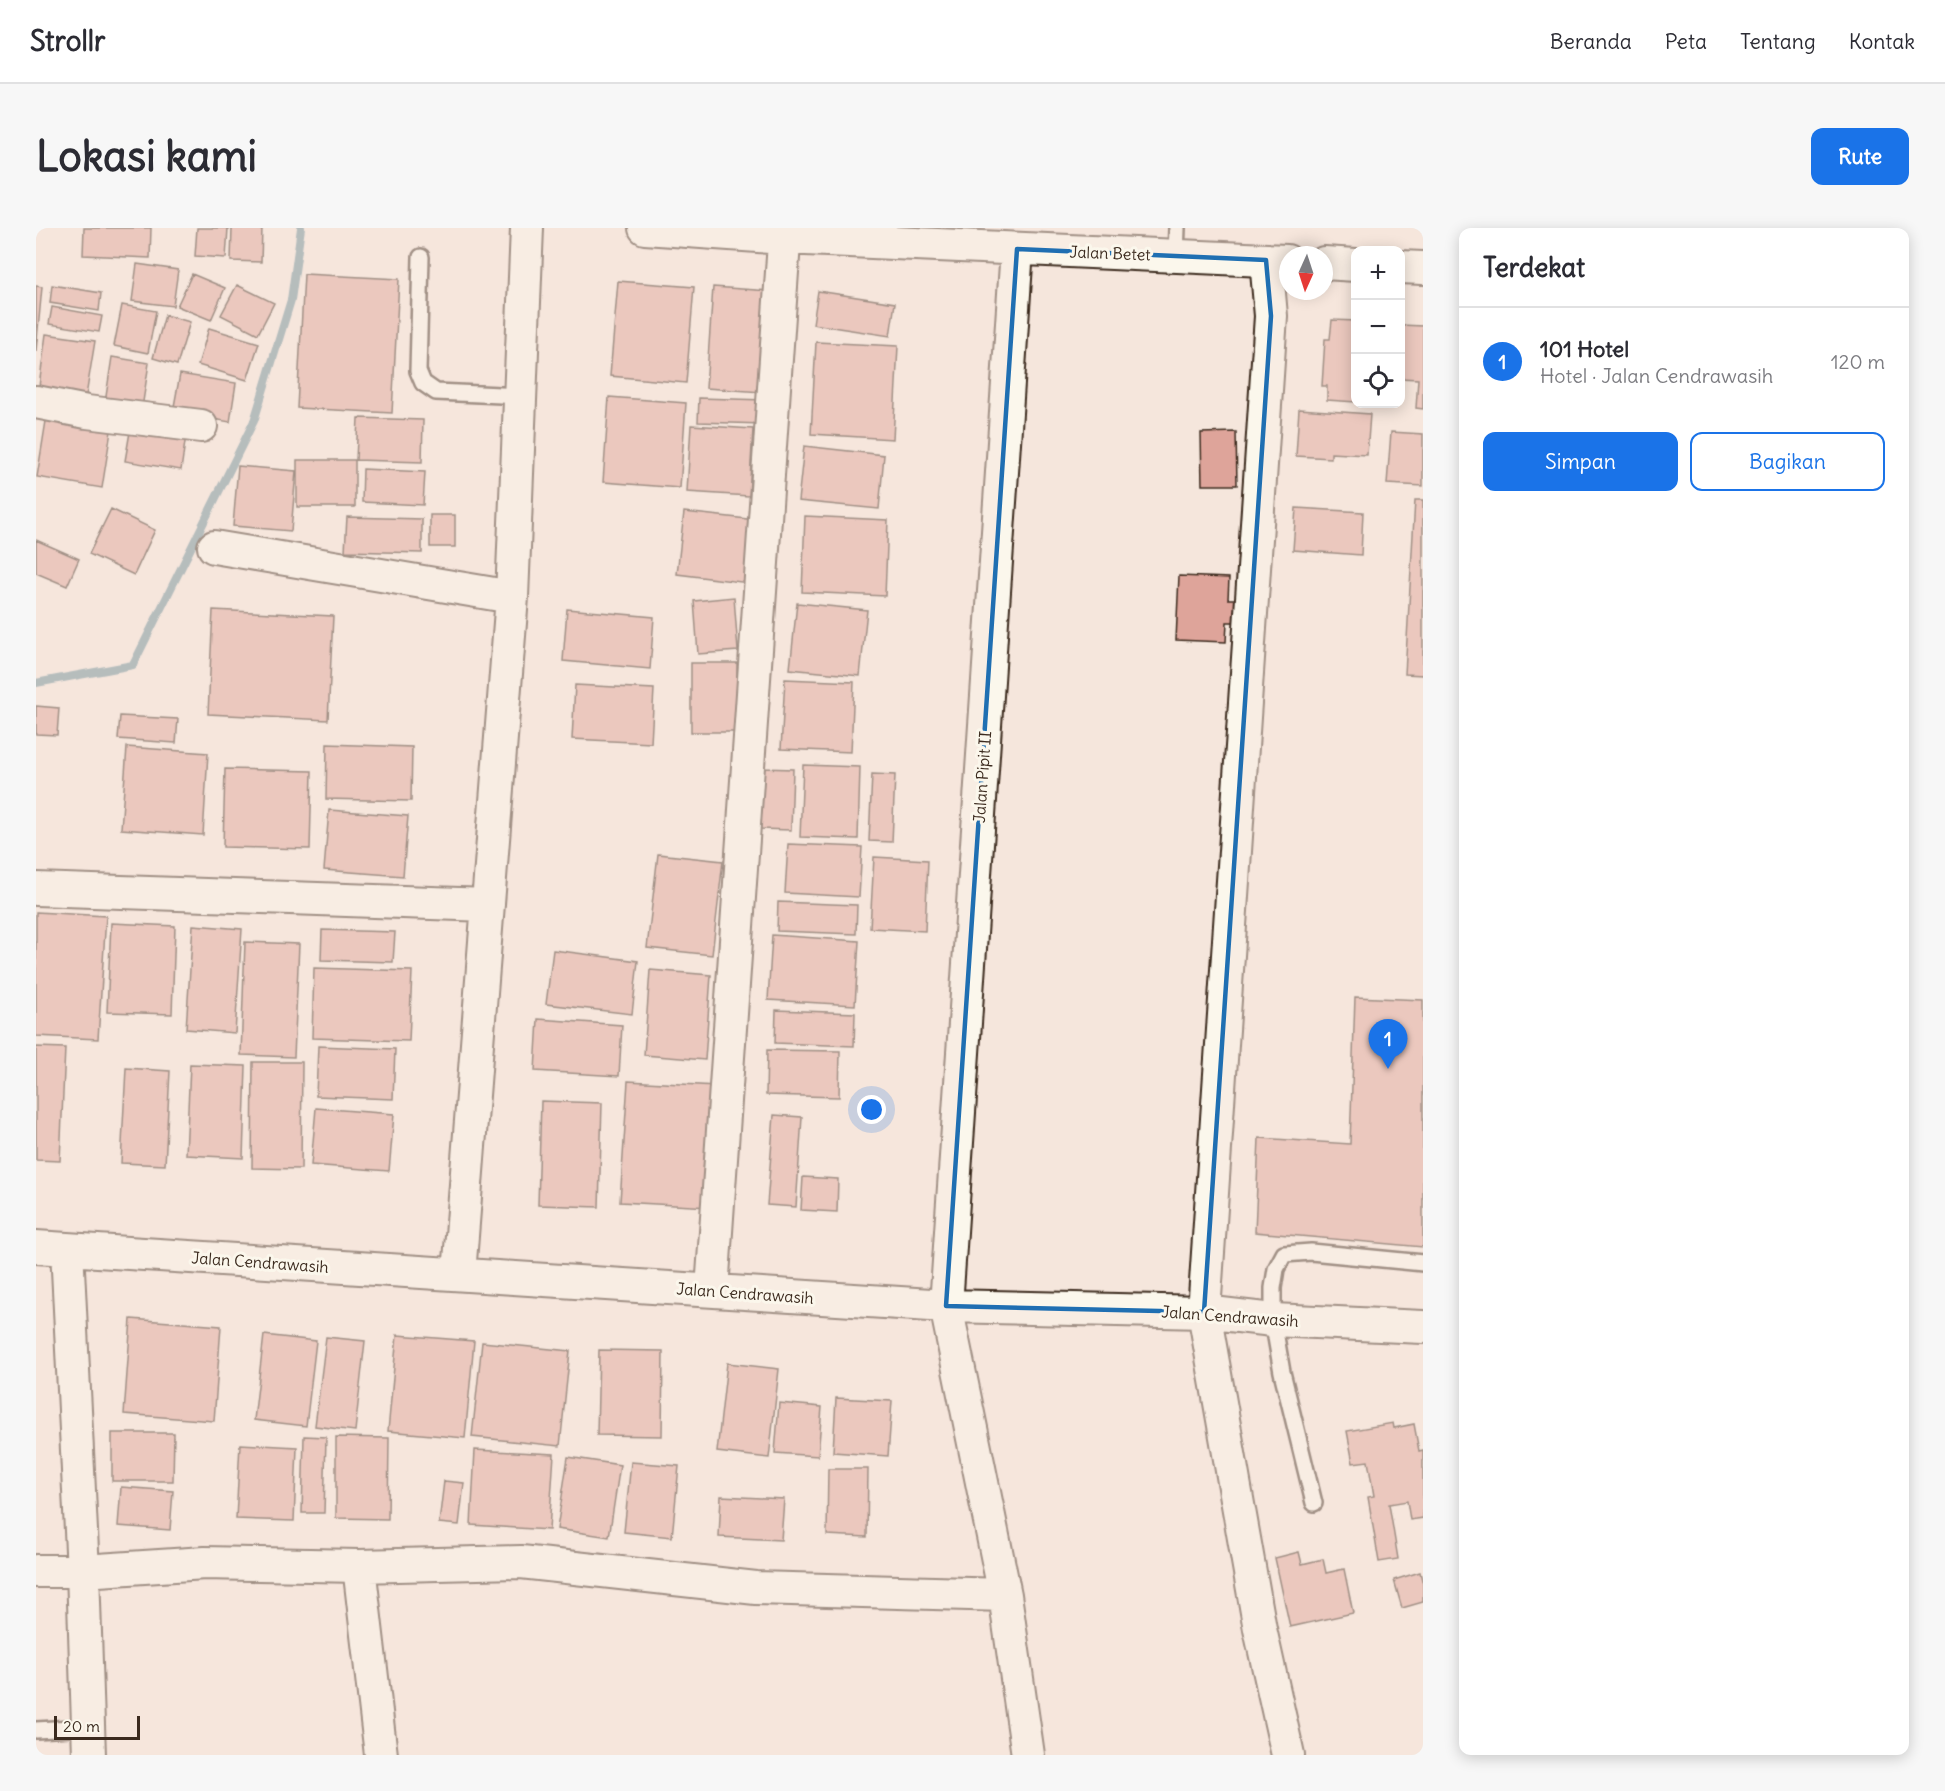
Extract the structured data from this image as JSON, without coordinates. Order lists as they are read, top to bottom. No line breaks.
{"streets":{"street":["Jalan Betet","Jalan Pipit II","Jalan Cendrawasih"]},"crossings":[["Jalan Betet","Jalan Pipit II"],["Jalan Pipit II","Jalan Cendrawasih"]],"scale_bar":"20 m","north":"bottom","page":{"header":"Strollr","nav":["Beranda","Peta","Tentang","Kontak"],"buttons":["Rute",["Simpan","Bagikan"]],"title":"Lokasi kami","heading":"Terdekat","map_buttons":["+","−"],"list":[{"mark":"1","name":"101 Hotel","note":"Hotel · Jalan Cendrawasih","value":"120 m"}],"pins":"1","scale":"20 m"}}
